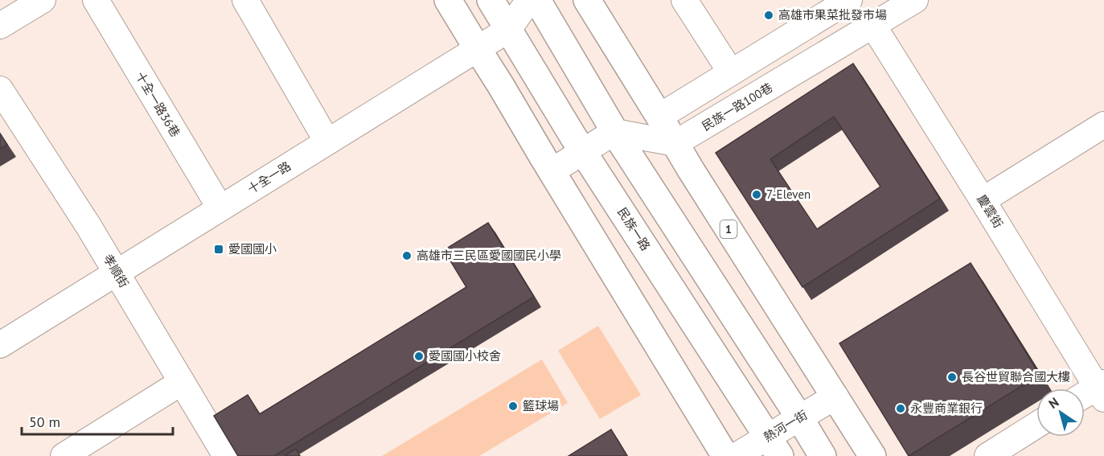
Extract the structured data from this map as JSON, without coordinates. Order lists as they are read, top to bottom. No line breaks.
{"streets":{"main road":["民族一路","1"],"street":["十全一路36巷","民族一路100巷","十全一路","慶雲街","孝順街","熱河一街"]},"crossings":[["十全一路36巷","十全一路"],["民族一路100巷","慶雲街"],["民族一路100巷","1"],["十全一路","民族一路"],["十全一路","孝順街"],["民族一路","熱河一街"],["1","熱河一街"]],"places":{"other":["高雄市果菜批發市場","7-Eleven","高雄市三民區愛國國民小學","愛國國小校舍","長谷世貿聯合國大樓","籃球場","永豐商業銀行"],"transit":["愛國國小"]},"scale_bar":"50 m","north":"top left"}
